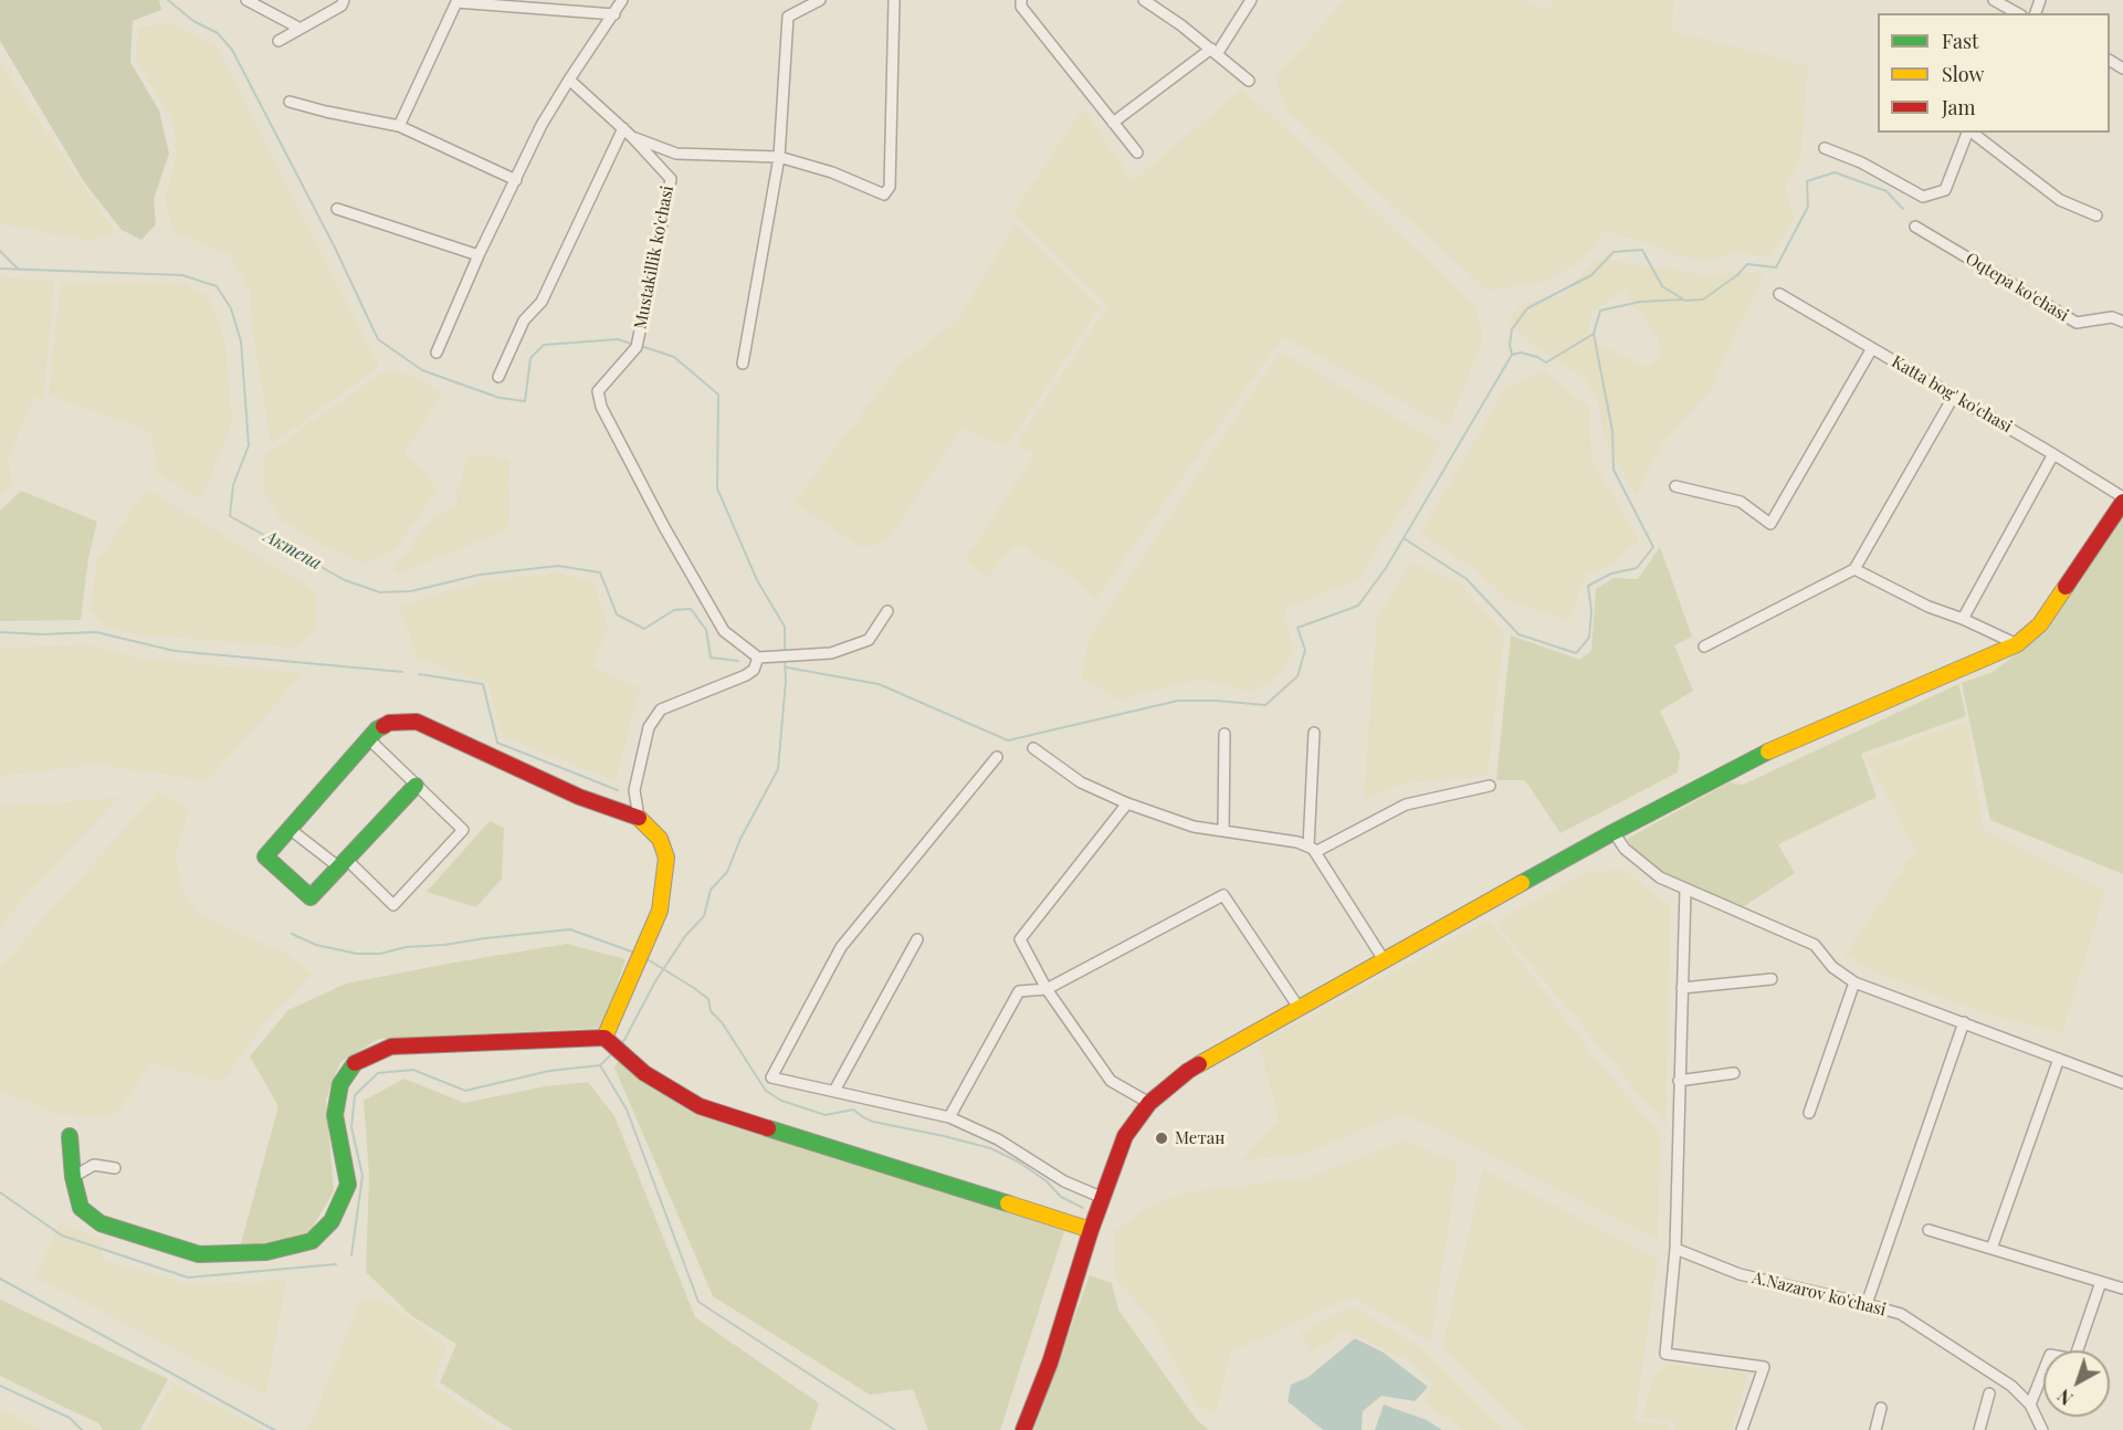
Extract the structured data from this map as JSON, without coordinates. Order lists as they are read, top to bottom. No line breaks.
{"streets":{"street":["Mustakillik ko'chasi","Oqtepa ko'chasi","Katta bog' ko'chasi","A.Nazarov ko'chasi"]},"water":["Актепа"],"places":["Метан"],"legend":["Fast","Slow","Jam"],"north":"bottom left"}
